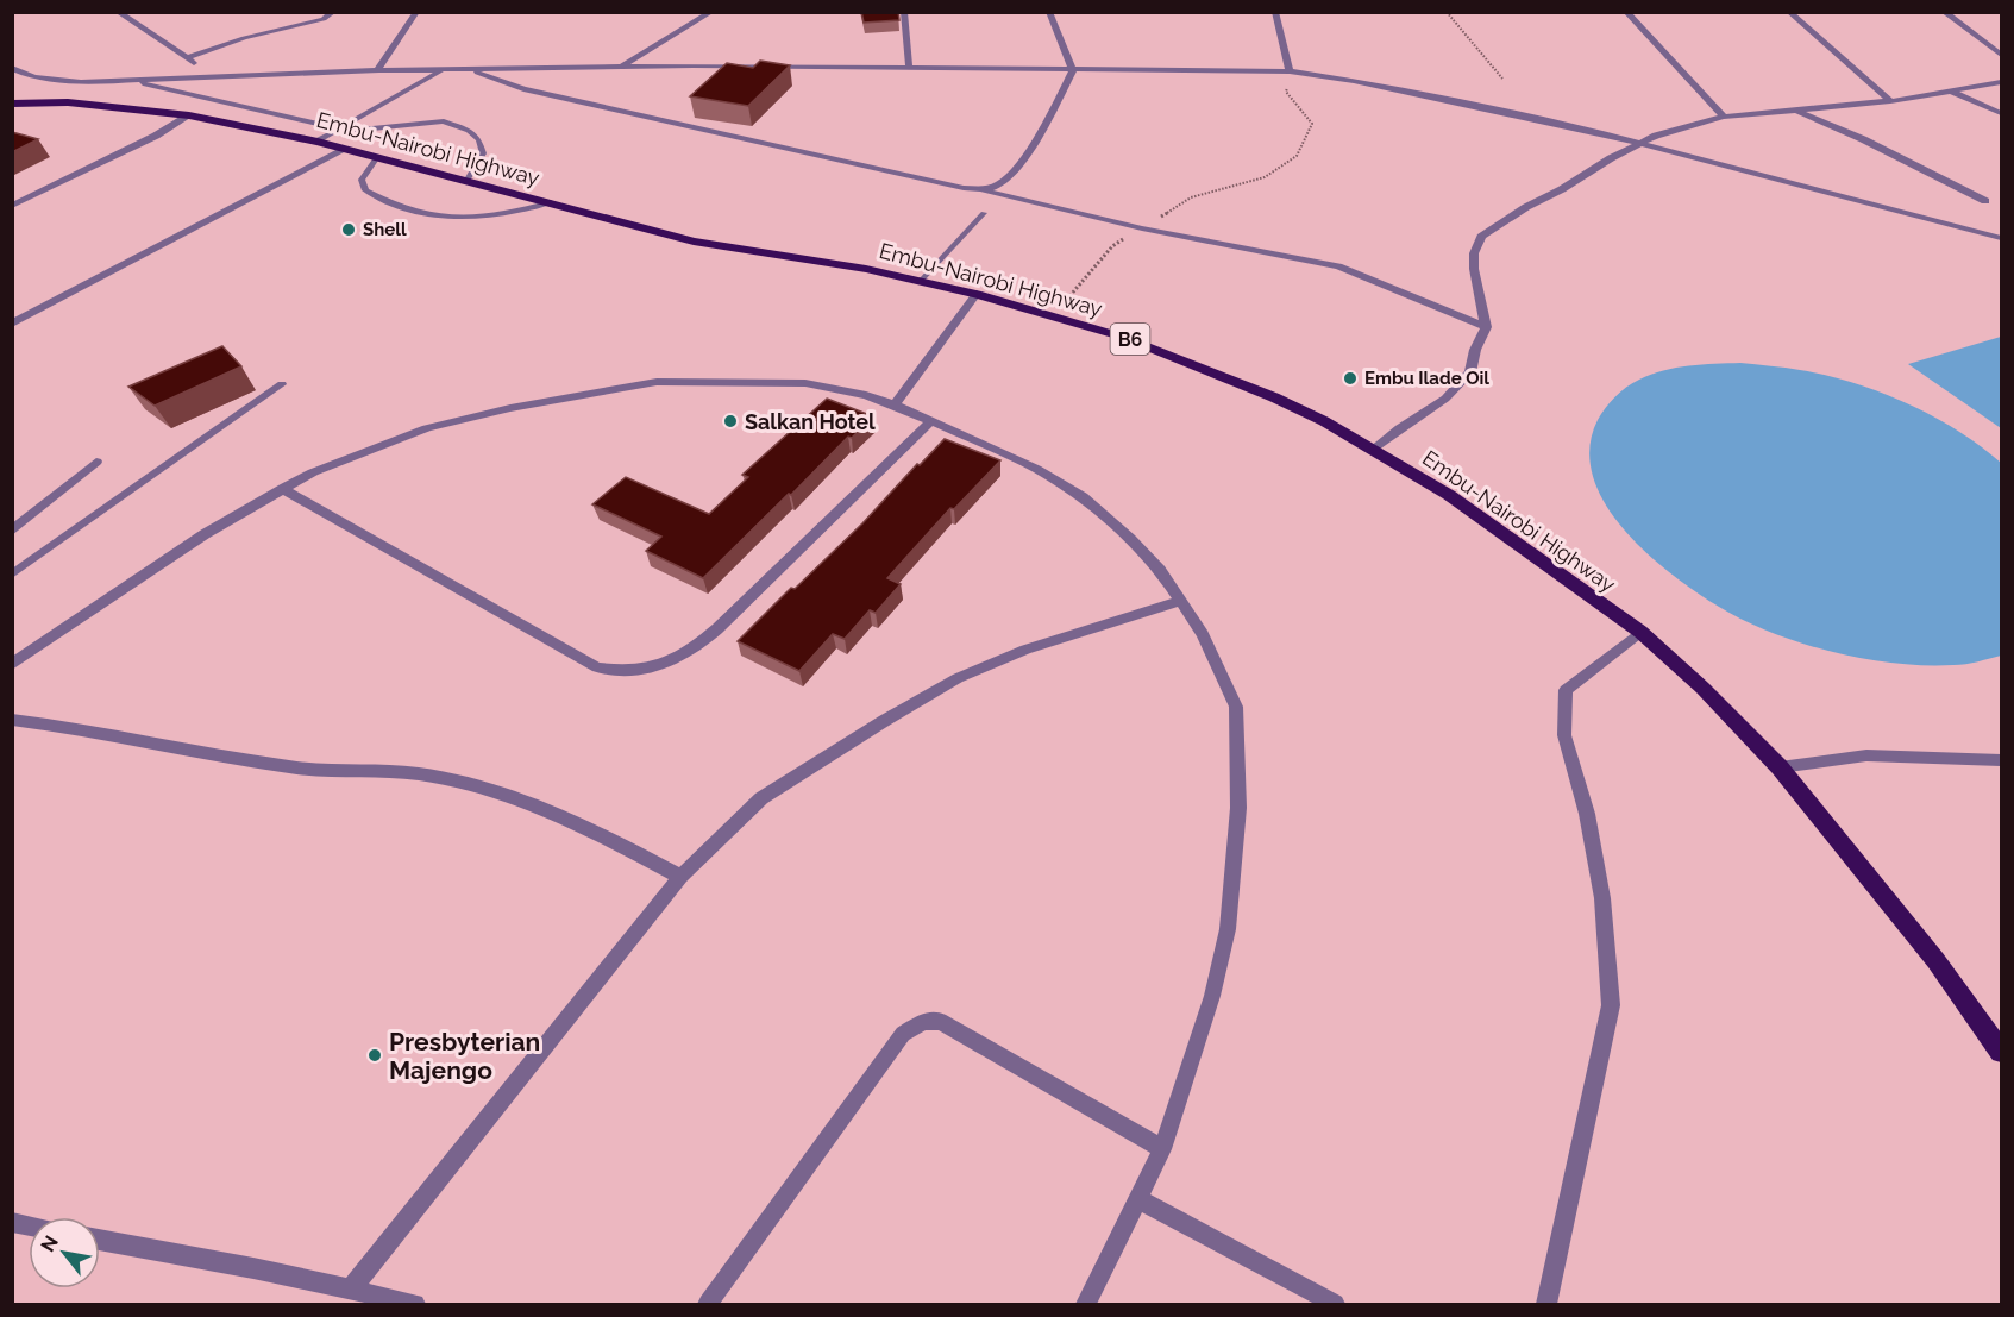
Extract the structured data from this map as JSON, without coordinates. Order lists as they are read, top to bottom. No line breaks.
{"streets":{"main road":["Embu-Nairobi Highway","B6"]},"places":["Shell","Embu Ilade Oil","Salkan Hotel","Presbyterian Majengo"],"north":"top left"}
